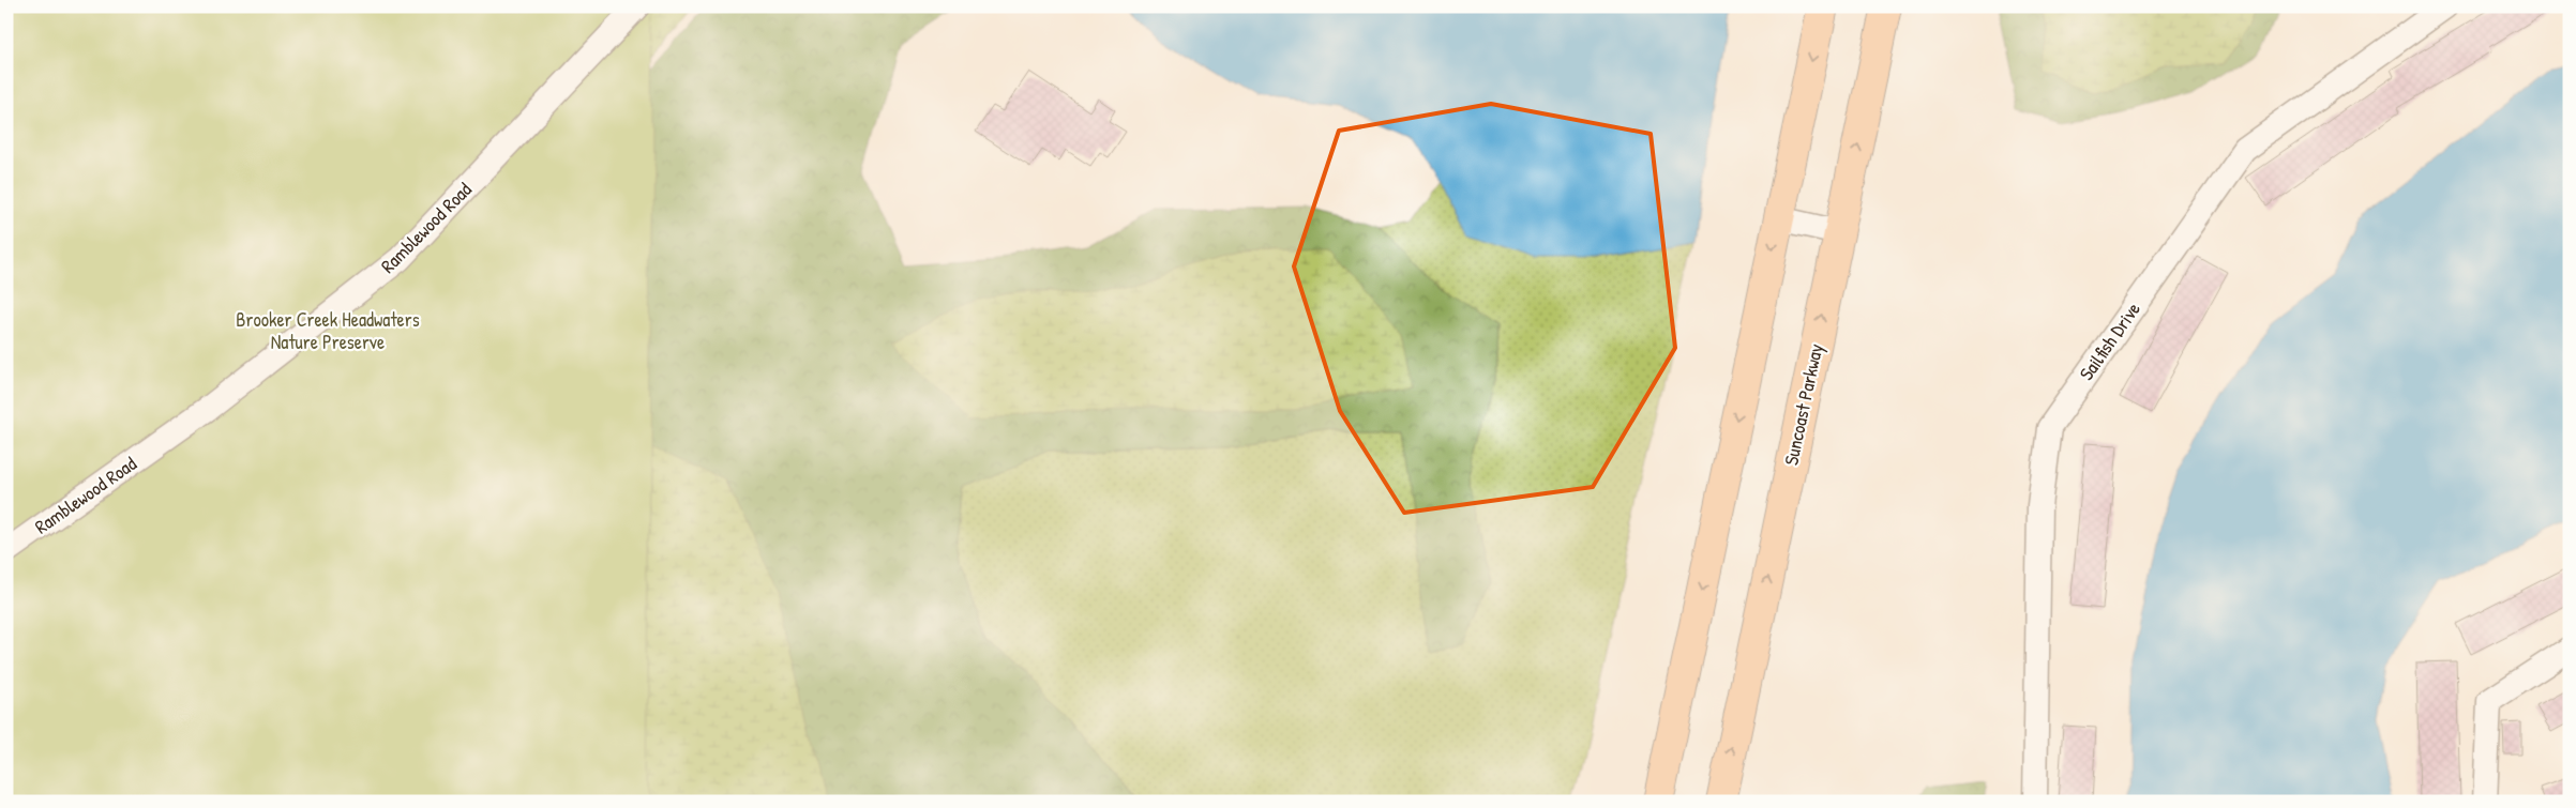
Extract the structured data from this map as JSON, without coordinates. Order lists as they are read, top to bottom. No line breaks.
{"streets":{"highway":["Suncoast Parkway"],"street":["Ramblewood Road","Sailfish Drive"]},"parks":["Brooker Creek Headwaters Nature Preserve"]}
